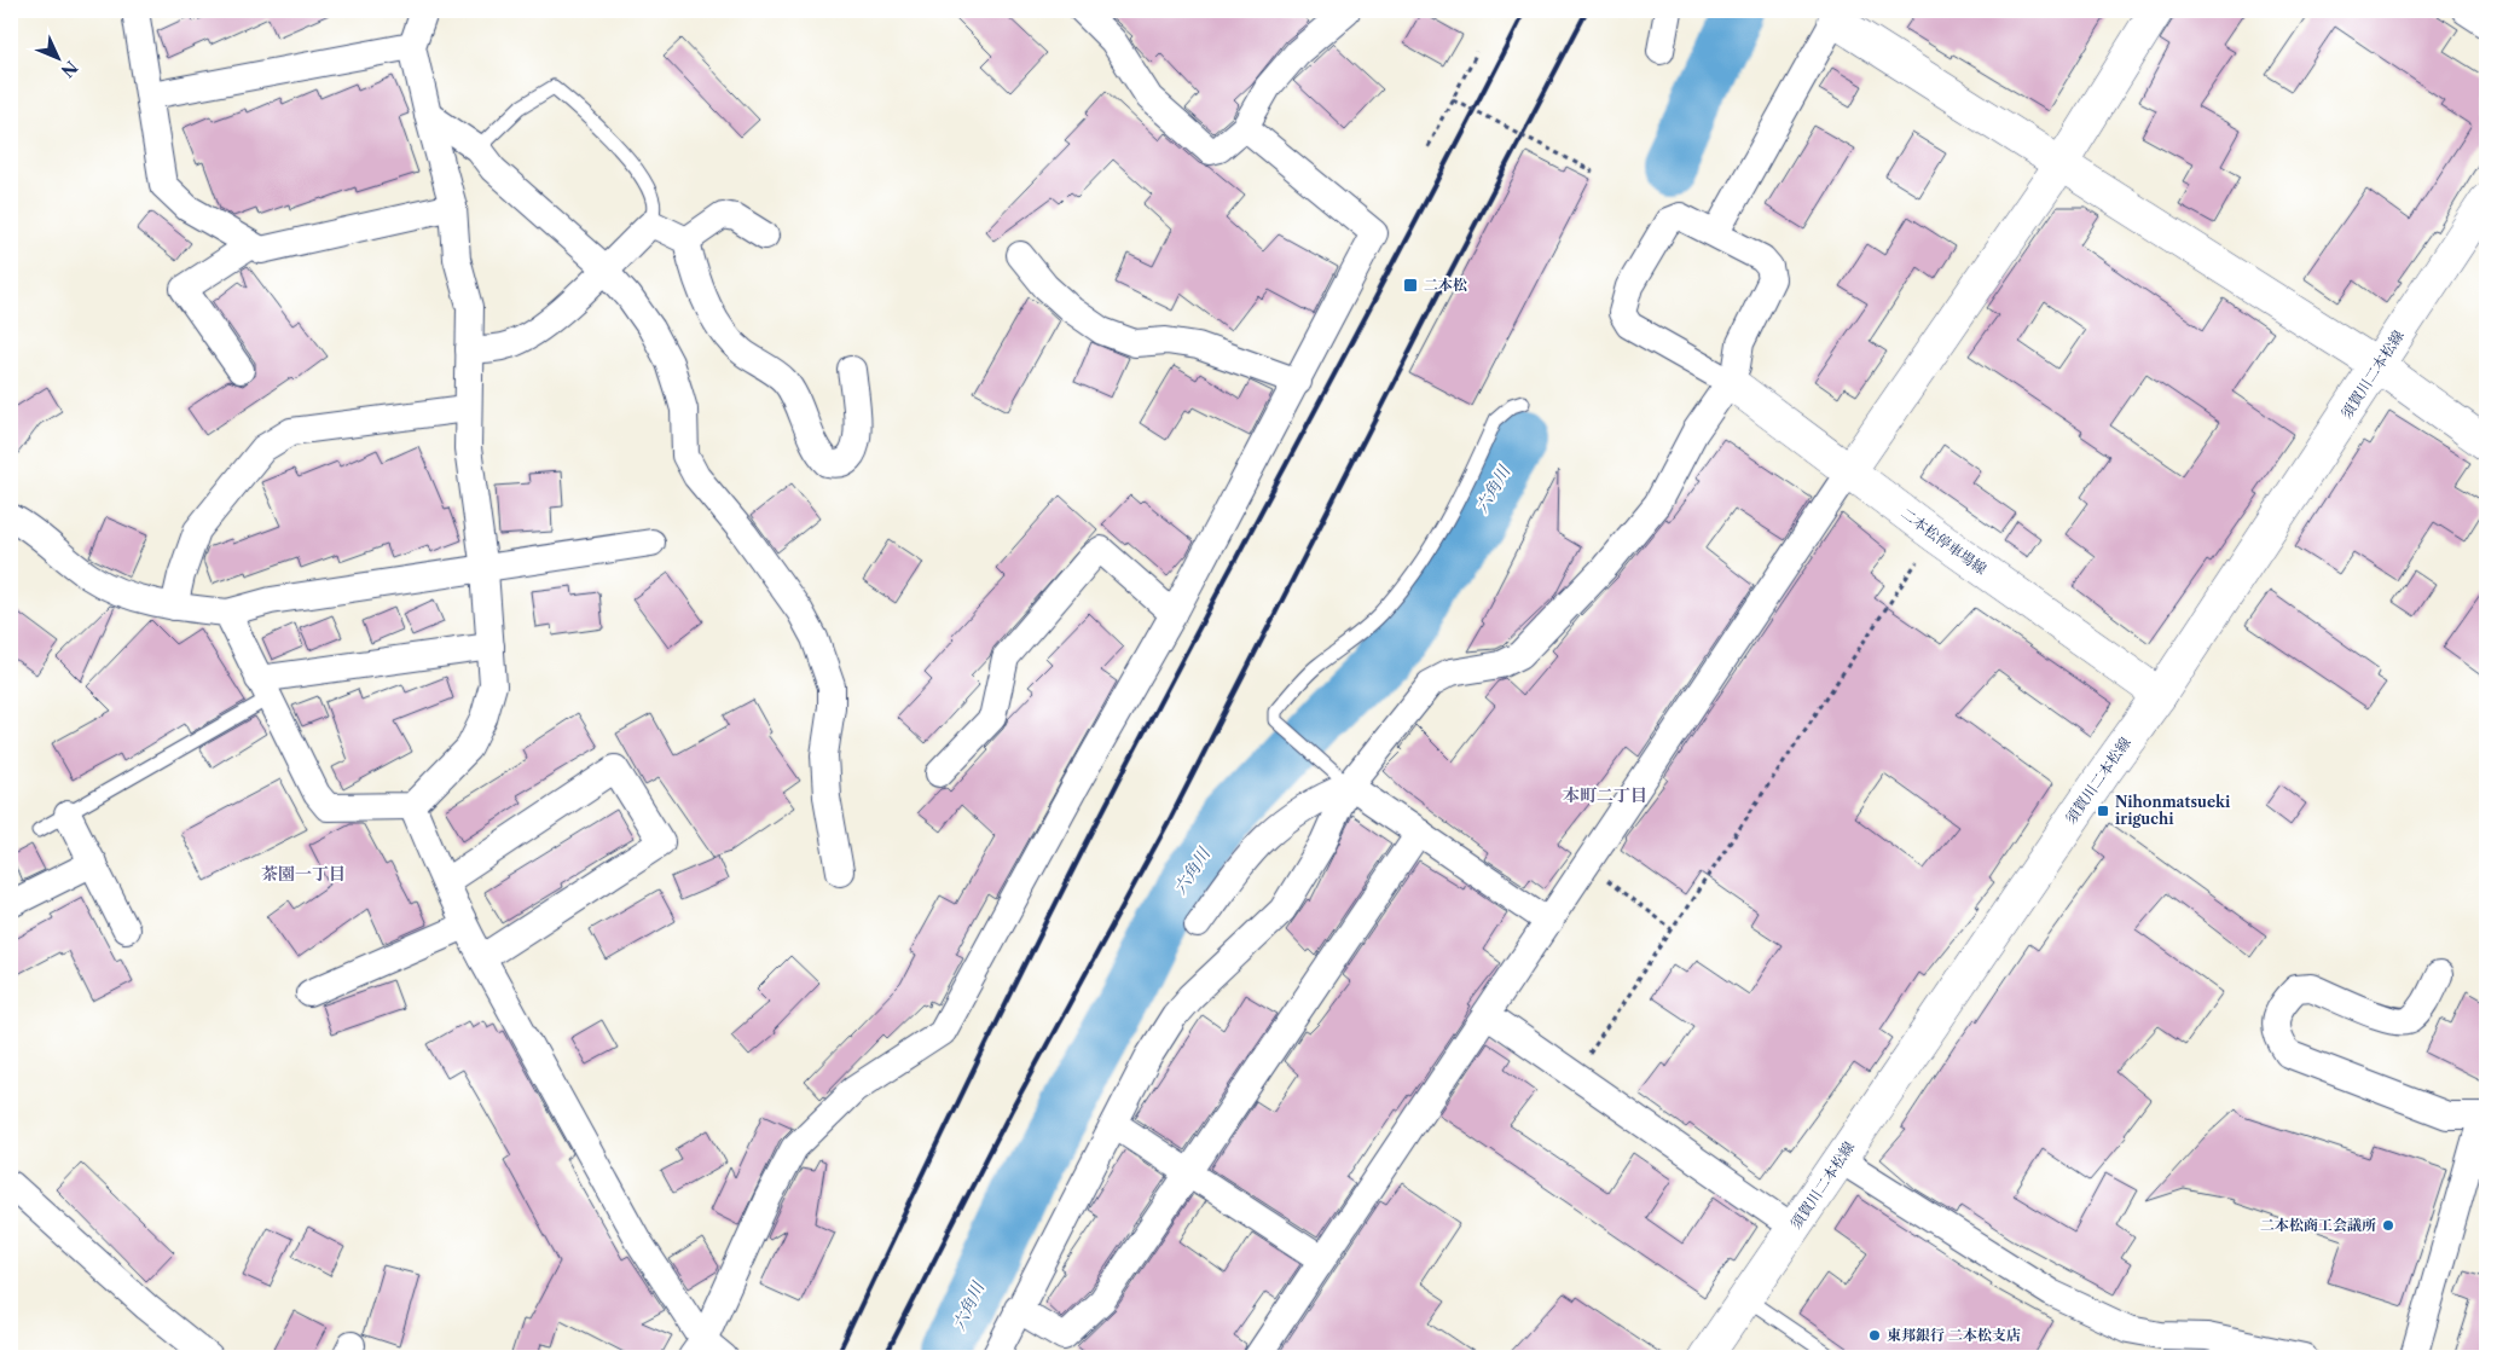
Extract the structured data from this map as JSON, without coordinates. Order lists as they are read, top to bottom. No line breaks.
{"streets":{"main road":["須賀川二本松線","二本松停車場線"]},"crossings":[["須賀川二本松線","二本松停車場線"]],"districts":["本町二丁目","茶園一丁目"],"water":["六角川"],"places":{"transit":["二本松","Nihonmatsueki iriguchi"],"other":["二本松商工会議所","東邦銀行 二本松支店"]},"north":"bottom right"}
